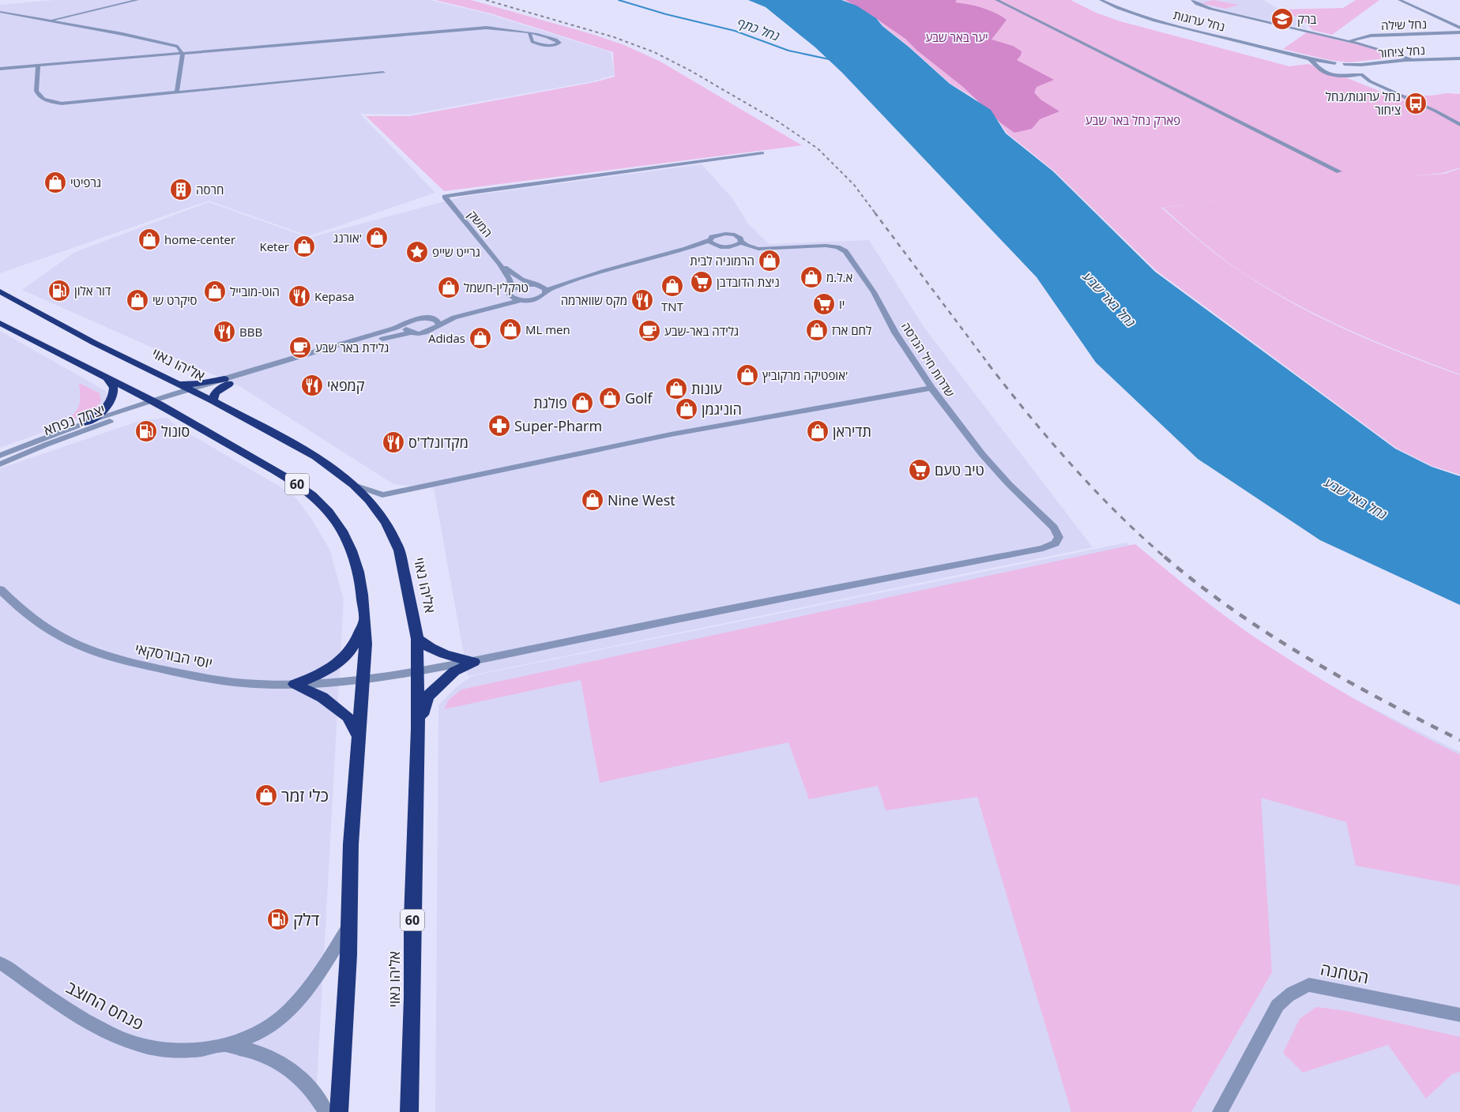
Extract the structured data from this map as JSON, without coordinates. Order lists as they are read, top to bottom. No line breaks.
{"streets":{"highway":["אליהו נאוי","60"],"street":["נחל ערוגות","נחל שילה","נחל ציחור","המשק","שדרות חיל הנדסה","יצחק נפחא","יוסי הבורסקאי","הטחנה","פנחס החוצב"]},"crossings":[["נחל ערוגות","נחל ציחור"],["שדרות חיל הנדסה","יוסי הבורסקאי"],["אליהו נאוי","יוסי הבורסקאי"],["יצחק נפחא","60"],["60","יוסי הבורסקאי"],["60","פנחס החוצב"]],"water":["נחל כתף","נחל באר שבע"],"parks":["יער באר שבע","פארק נחל באר שבע"],"places":{"school or university":["ברק"],"bus stop":["נחל ערוגות/נחל ציחור"],"shop":["גרפיטי","אורנג'","home-center","Keter","הרמוניה לבית","א.ל.מ","TNT","טרקלין-חשמל","הוט-מובייל","סיקרט שי","ML men","לחם ארז","Adidas","אופטיקה מרקוביץ'","עונות","Golf","פולגת","הוניגמן","תדיראן","Nine West","כלי זמר"],"building":["חרסה"],"place":["גרייט שייפ"],"supermarket":["ניצת הדובדבן","יו","טיב טעם"],"fuel station":["דור אלון","סונול","דלק"],"restaurant":["Kepasa","מקס שווארמה","BBB","קמפאי","מקדונלד'ס"],"cafe":["גלידה באר-שבע","גלידת באר שבע"],"pharmacy":["Super-Pharm"]}}
